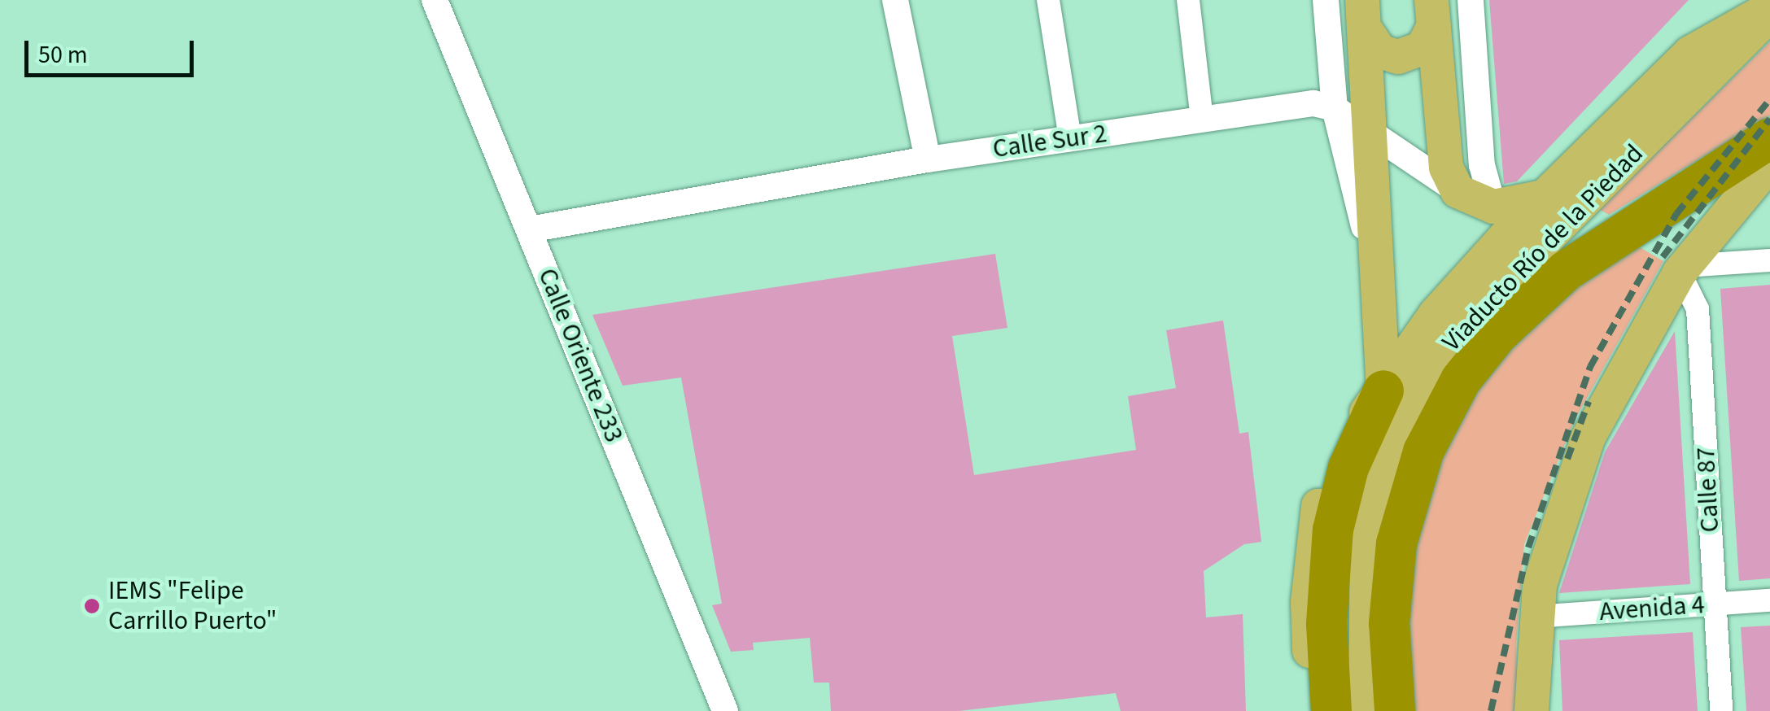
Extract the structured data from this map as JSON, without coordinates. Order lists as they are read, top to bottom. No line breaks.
{"streets":{"main road":["Viaducto Río de la Piedad"],"street":["Calle Sur 2","Calle Oriente 233","Calle 87","Avenida 4"]},"crossings":[["Calle Sur 2","Calle Oriente 233"],["Calle 87","Avenida 4"]],"places":["IEMS \"Felipe Carrillo Puerto\""],"scale_bar":"50 m"}
